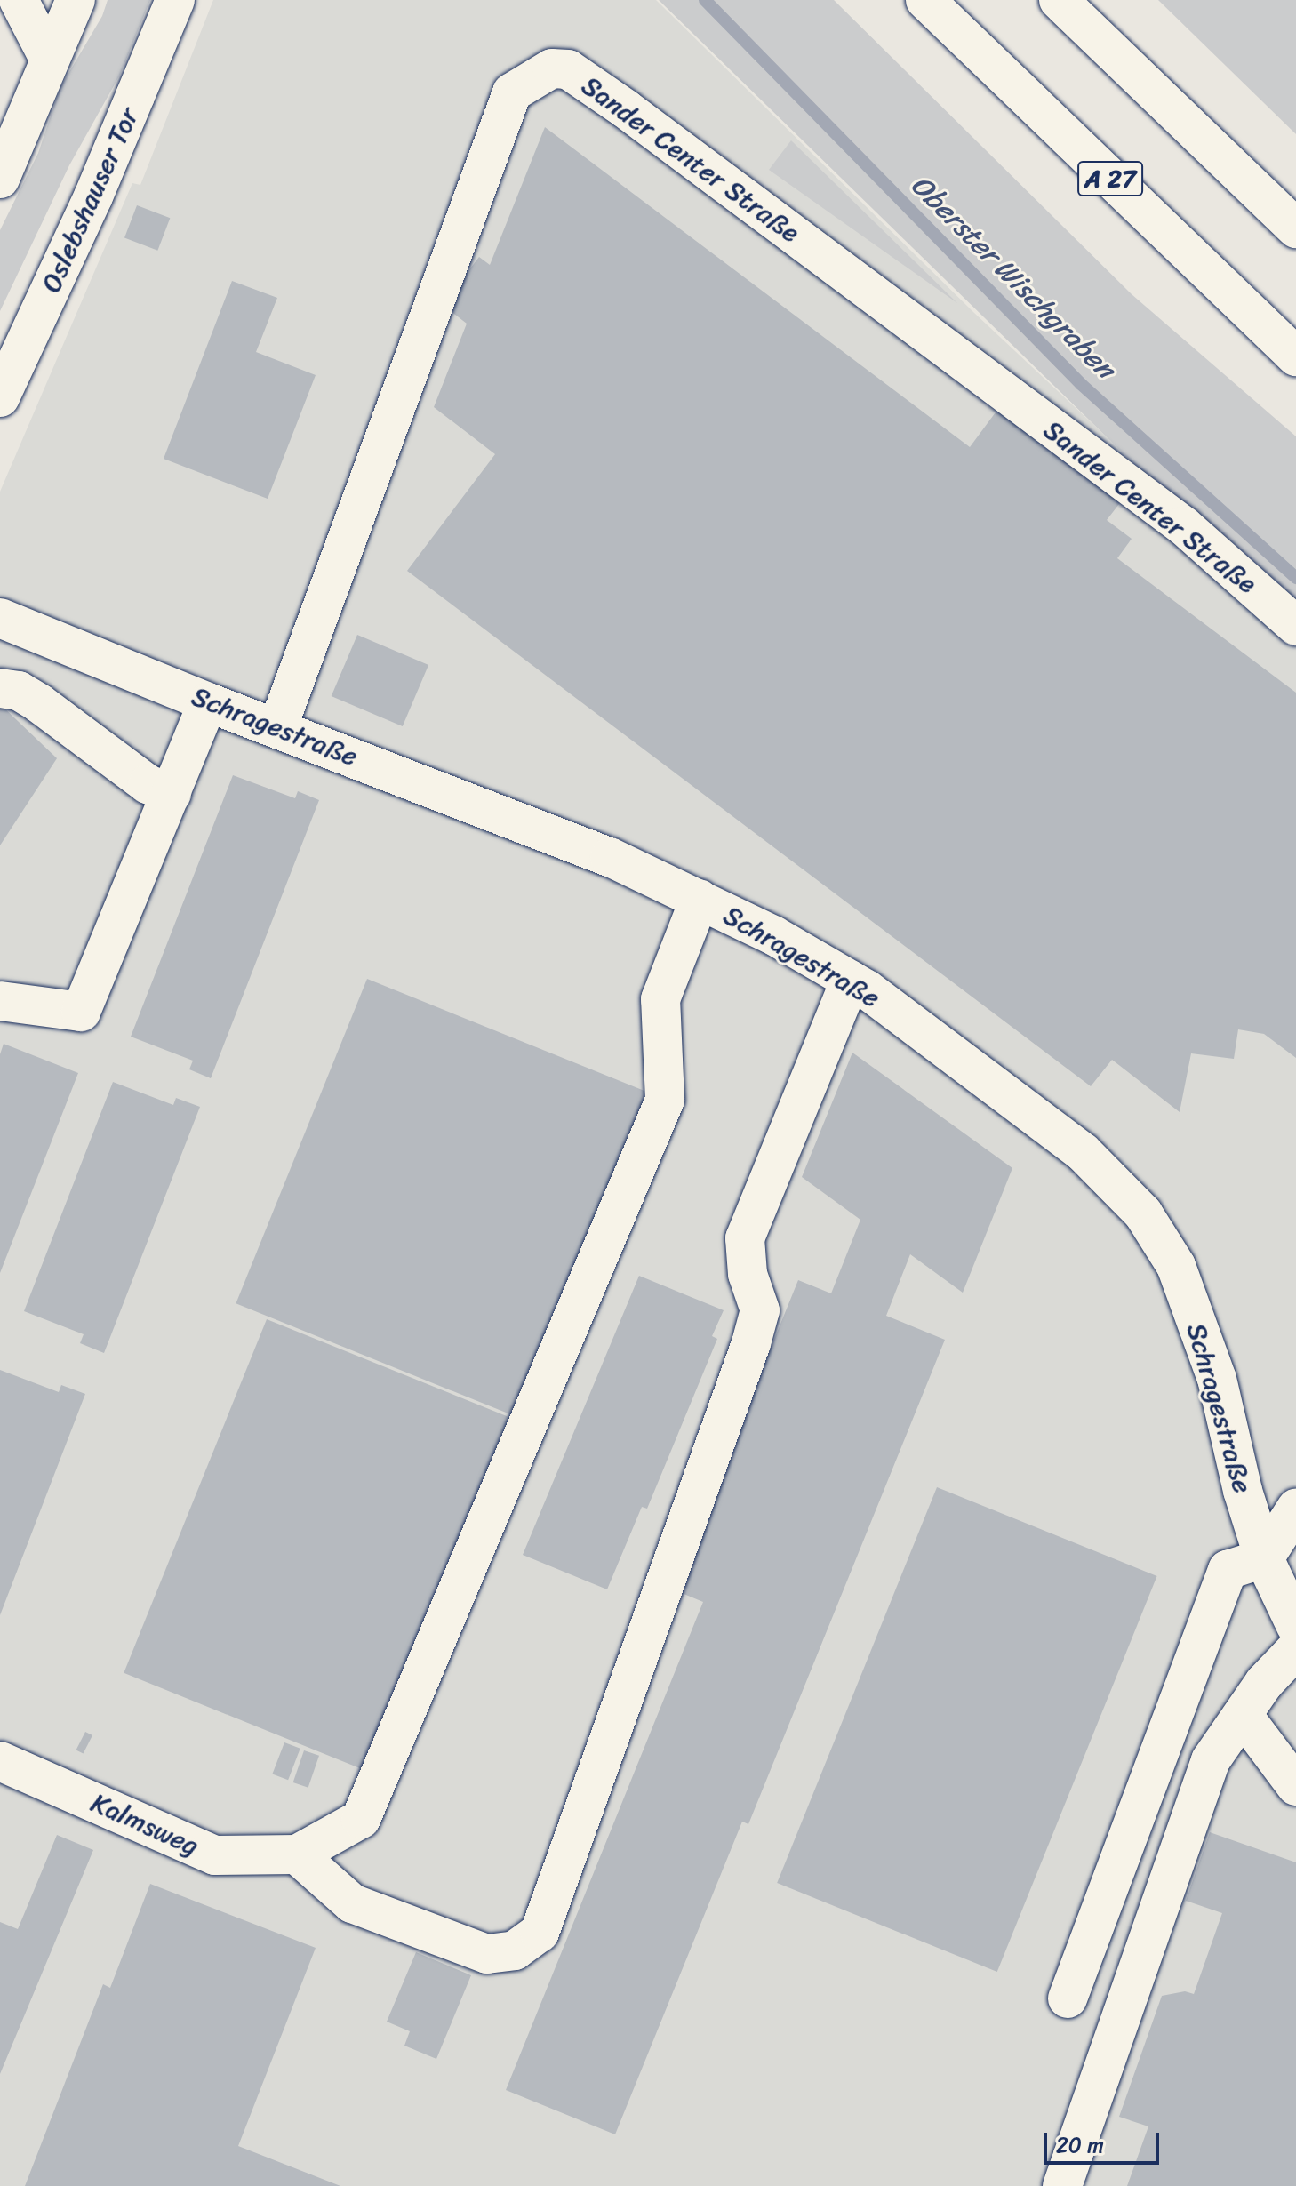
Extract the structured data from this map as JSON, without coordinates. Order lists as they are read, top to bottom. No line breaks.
{"streets":{"main road":["Sander Center Straße","A 27","Oslebshauser Tor","Schragestraße","Kalmsweg"]},"crossings":[["Sander Center Straße","Schragestraße"]],"water":["Oberster Wischgraben"],"scale_bar":"20 m"}
